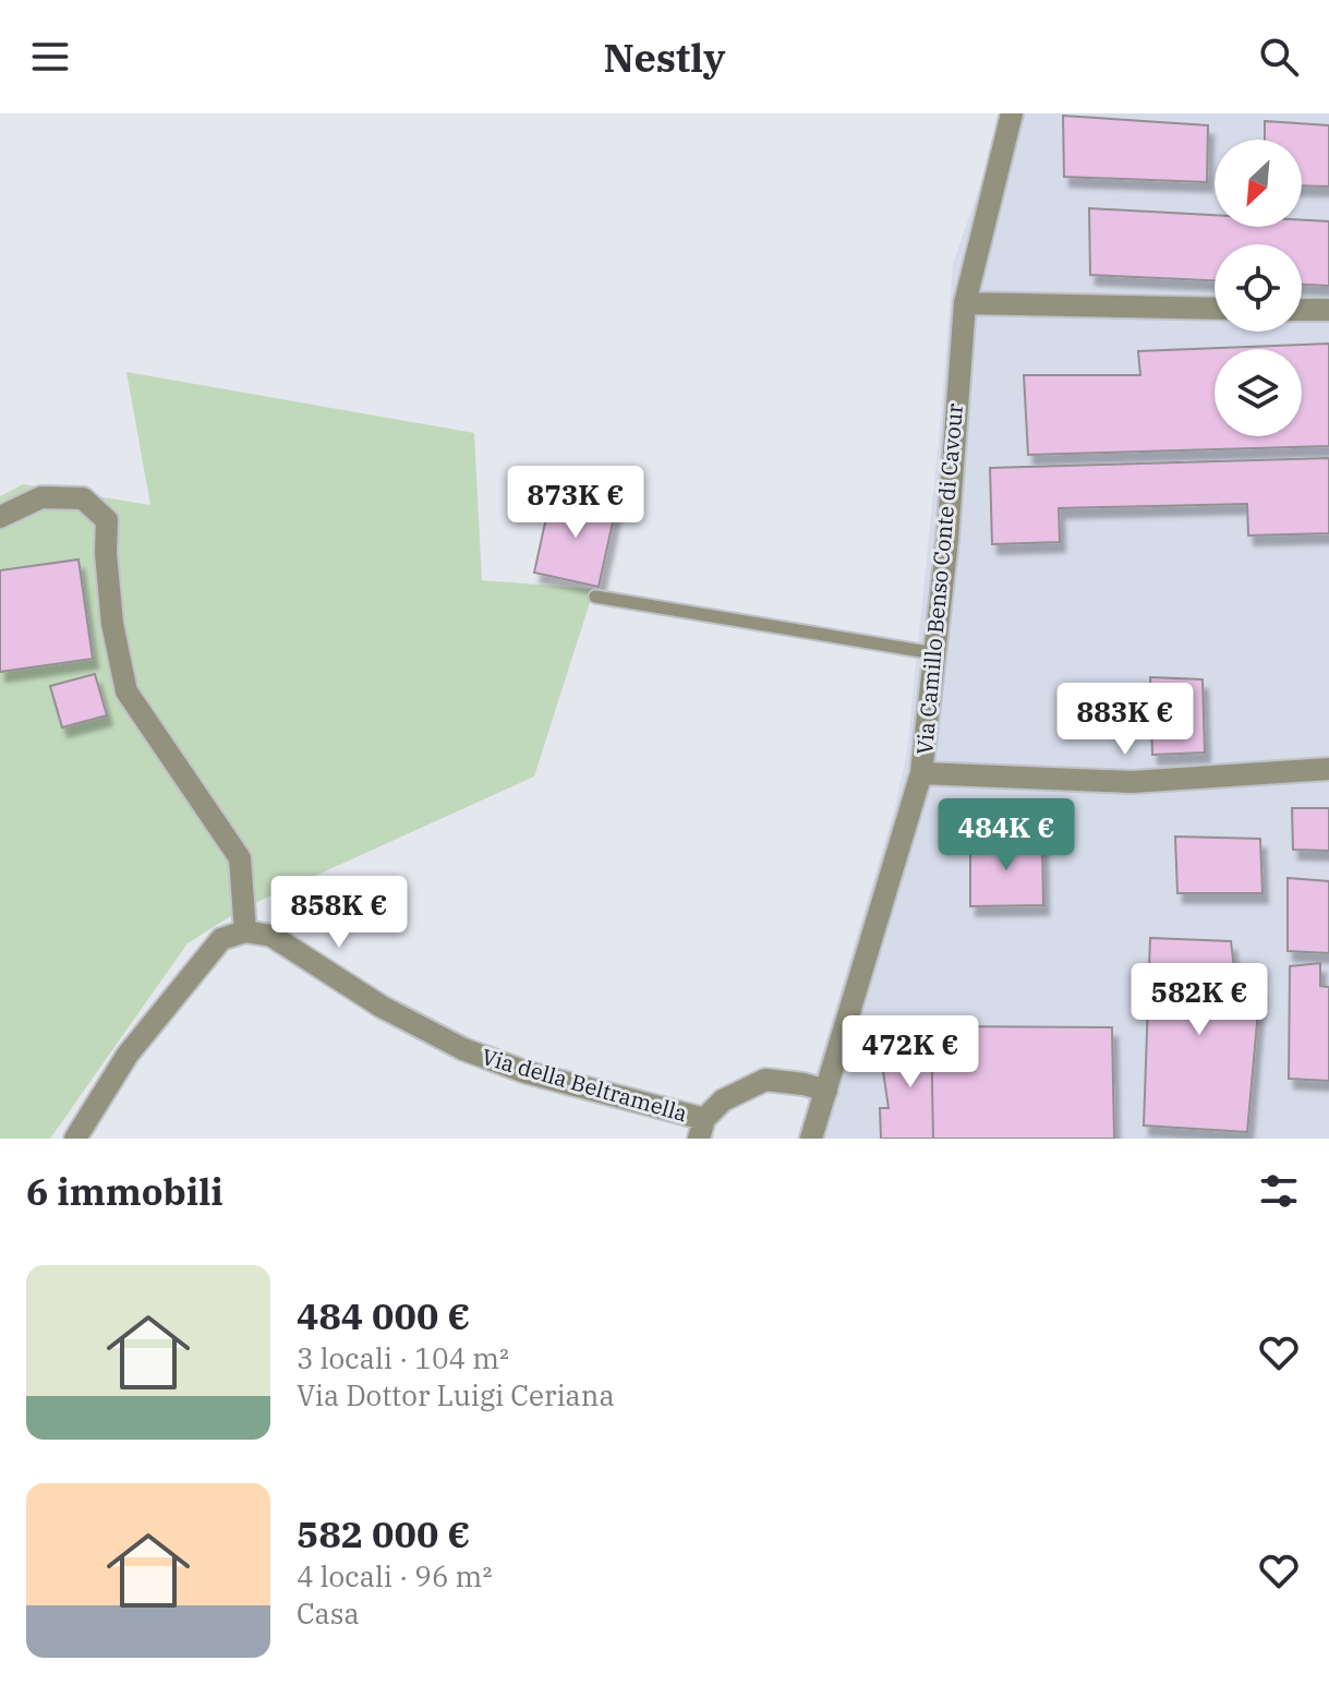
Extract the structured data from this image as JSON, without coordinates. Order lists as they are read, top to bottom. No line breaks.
{"streets":{"street":["Via Camillo Benso Conte di Cavour","Via della Beltramella"]},"north":"bottom left","page":{"header":"Nestly","price":["873K €","883K €","484K €","858K €","582K €","472K €"],"heading":"6 immobili","list":[{"name":"484 000 €","note":"3 locali · 104 m² · Via Dottor Luigi Ceriana"},{"name":"582 000 €","note":"4 locali · 96 m² · Casa"}]}}
